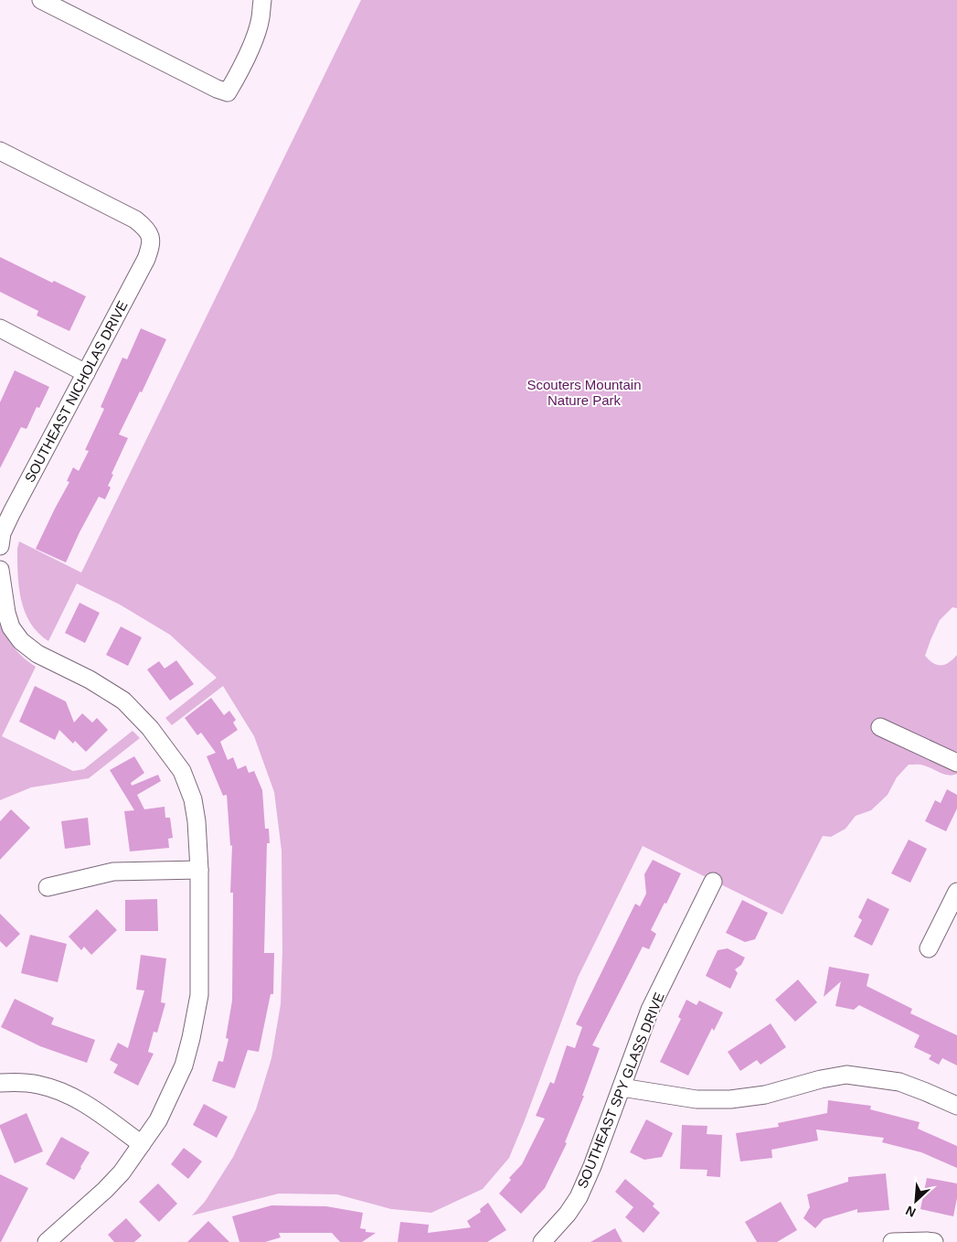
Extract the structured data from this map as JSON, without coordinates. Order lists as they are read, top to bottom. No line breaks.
{"streets":{"street":["SOUTHEAST NICHOLAS DRIVE","SOUTHEAST SPY GLASS DRIVE"]},"parks":["Scouters Mountain Nature Park"],"north":"bottom left"}
